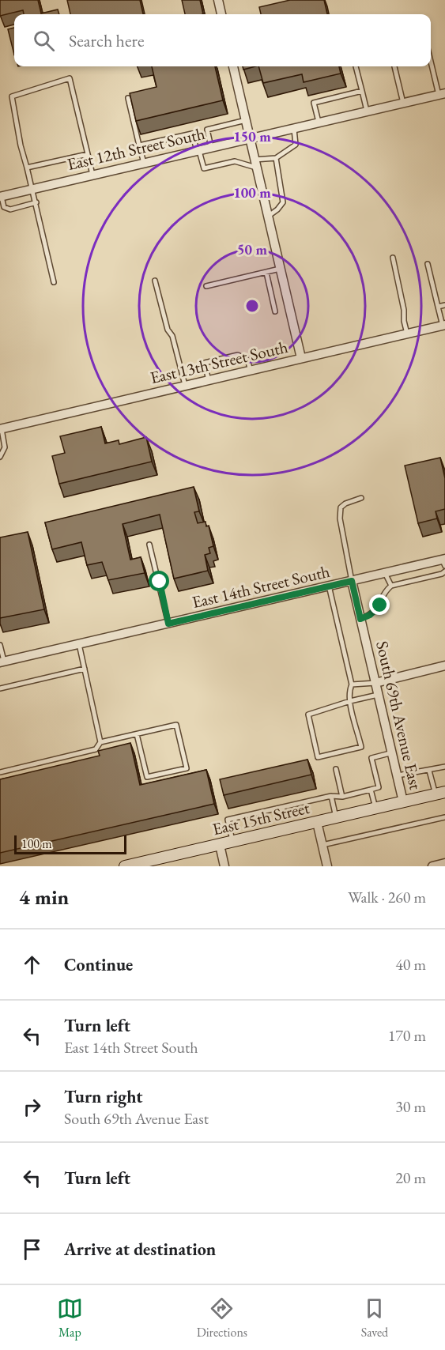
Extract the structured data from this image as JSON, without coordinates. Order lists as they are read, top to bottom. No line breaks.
{"streets":{"main road":["East 15th Street"],"street":["East 12th Street South","East 13th Street South","East 14th Street South","South 69th Avenue East"]},"crossings":[["East 14th Street South","South 69th Avenue East"],["South 69th Avenue East","East 15th Street"]],"scale_bar":"100 m","page":{"search":"Search here","scale":"100 m","heading":["4 min","Walk · 260 m"],"list":[["Continue","40 m"],["Turn left","East 14th Street South","170 m"],["Turn right","South 69th Avenue East","30 m"],["Turn left","20 m"],"Arrive at destination"],"nav":["Map","Directions","Saved"]},"rings":["150 m","100 m","50 m"]}
